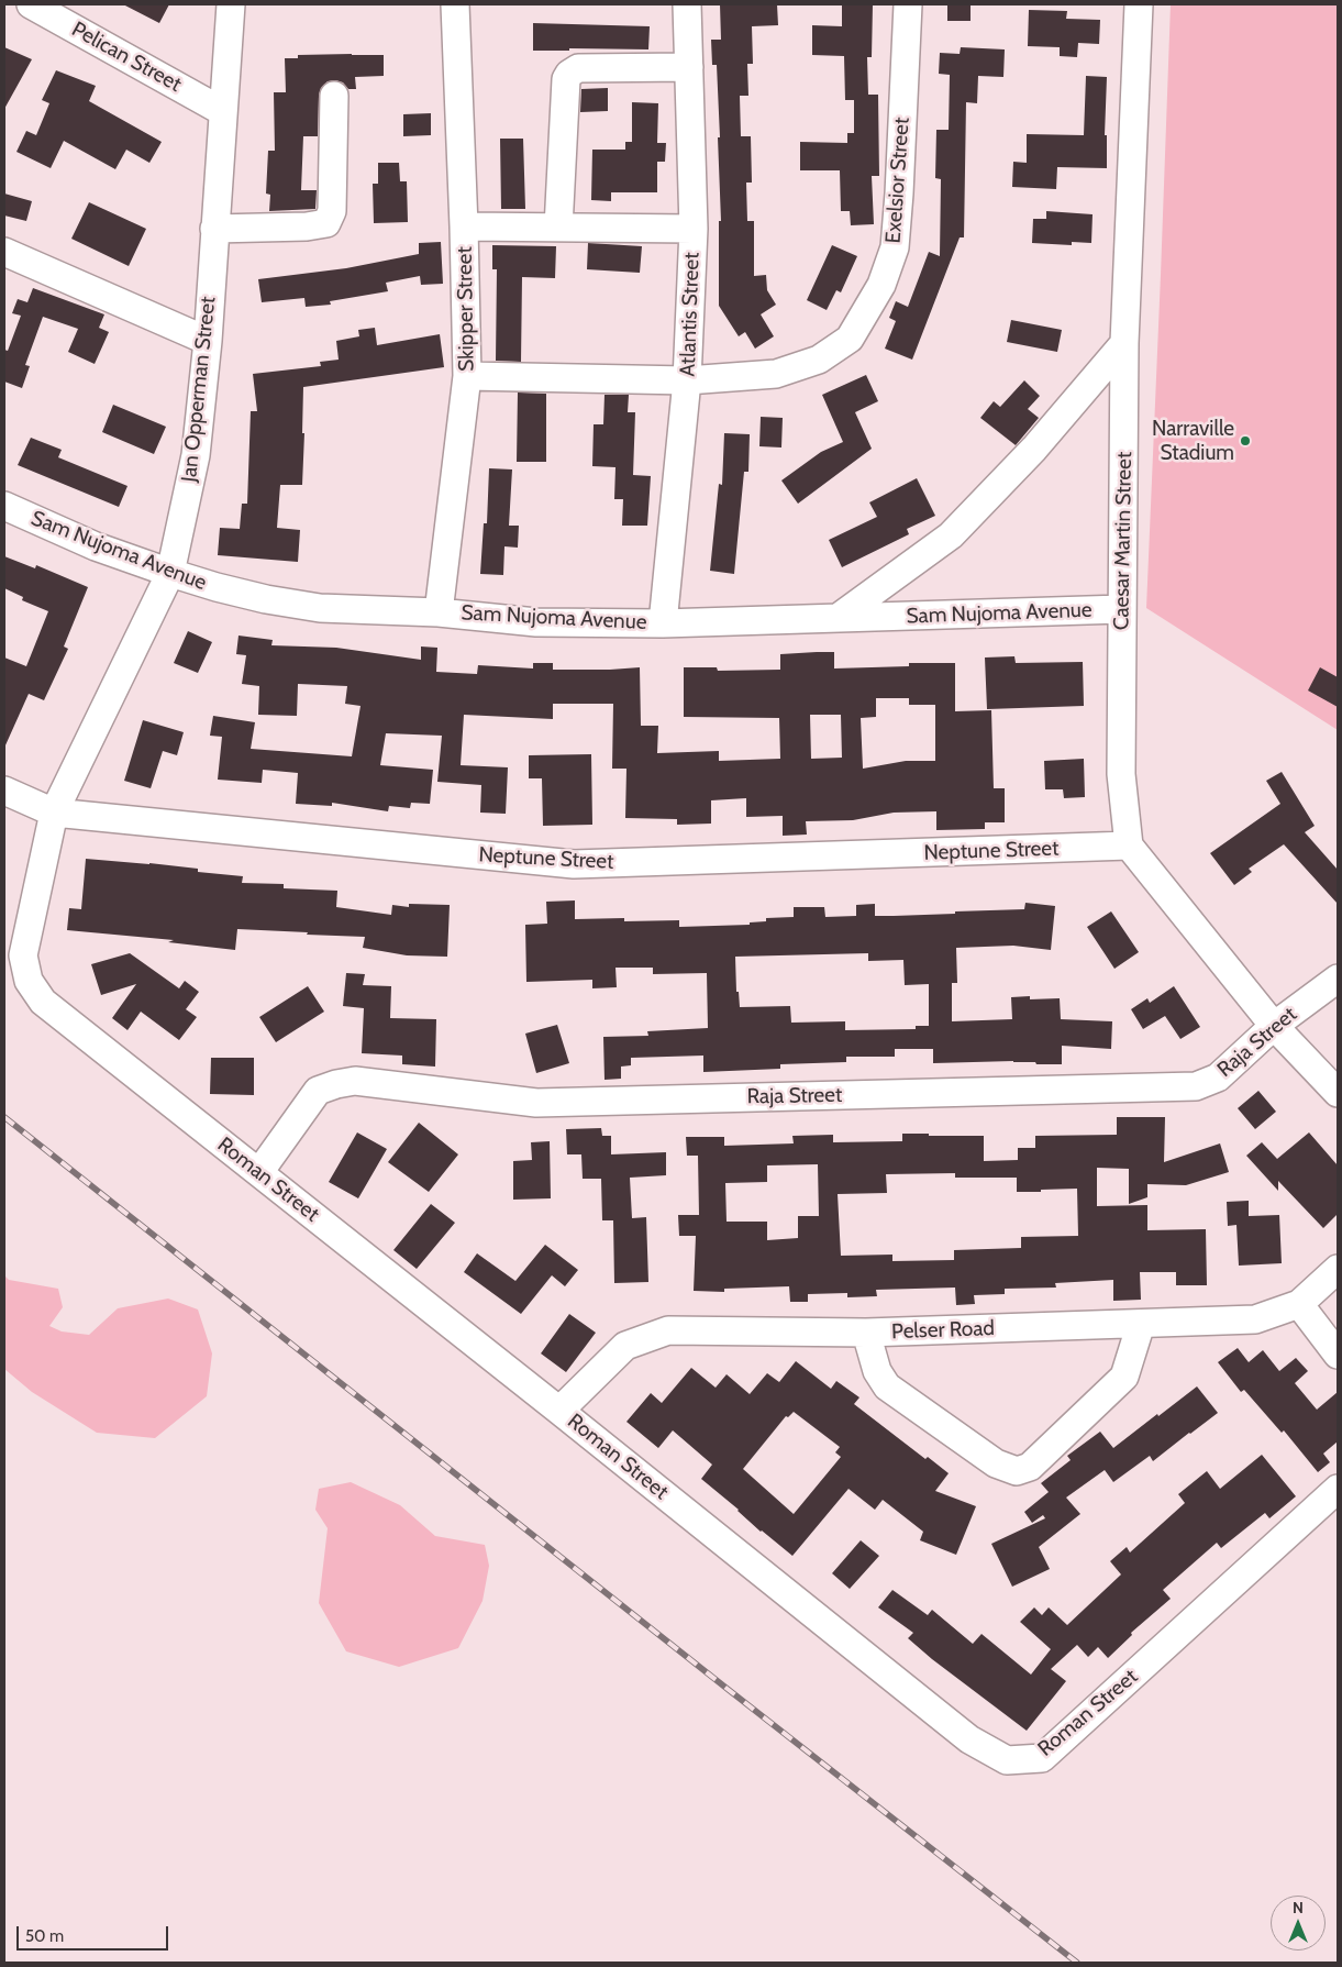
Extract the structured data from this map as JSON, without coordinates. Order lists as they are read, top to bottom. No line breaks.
{"streets":{"street":["Pelican Street","Exelsior Street","Skipper Street","Atlantis Street","Jan Opperman Street","Caesar Martin Street","Sam Nujoma Avenue","Neptune Street","Raja Street","Roman Street","Pelser Road"]},"crossings":[["Pelican Street","Jan Opperman Street"],["Exelsior Street","Skipper Street"],["Exelsior Street","Atlantis Street"],["Skipper Street","Sam Nujoma Avenue"],["Atlantis Street","Sam Nujoma Avenue"],["Jan Opperman Street","Sam Nujoma Avenue"],["Jan Opperman Street","Neptune Street"],["Jan Opperman Street","Roman Street"],["Caesar Martin Street","Sam Nujoma Avenue"],["Caesar Martin Street","Neptune Street"],["Neptune Street","Roman Street"],["Raja Street","Roman Street"],["Roman Street","Pelser Road"]],"places":["Narraville Stadium"],"scale_bar":"50 m","north":"top"}
